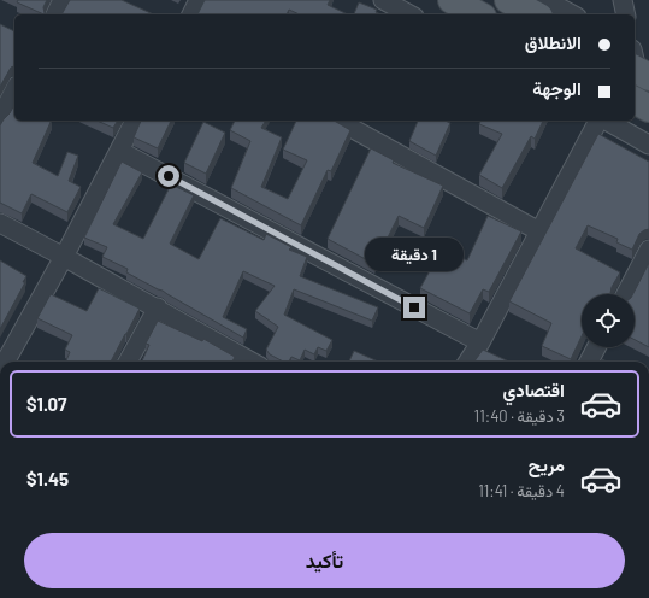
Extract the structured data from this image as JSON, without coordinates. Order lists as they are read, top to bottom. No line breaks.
{"page":{"banner":["الانطلاق","الوجهة"],"bubble":"1 دقيقة","list":[{"name":"اقتصادي","note":"3 دقيقة · 11:40","value":"$1.07"},{"name":"مريح","note":"4 دقيقة · 11:41","value":"$1.45"}],"buttons":"تأكيد"}}
